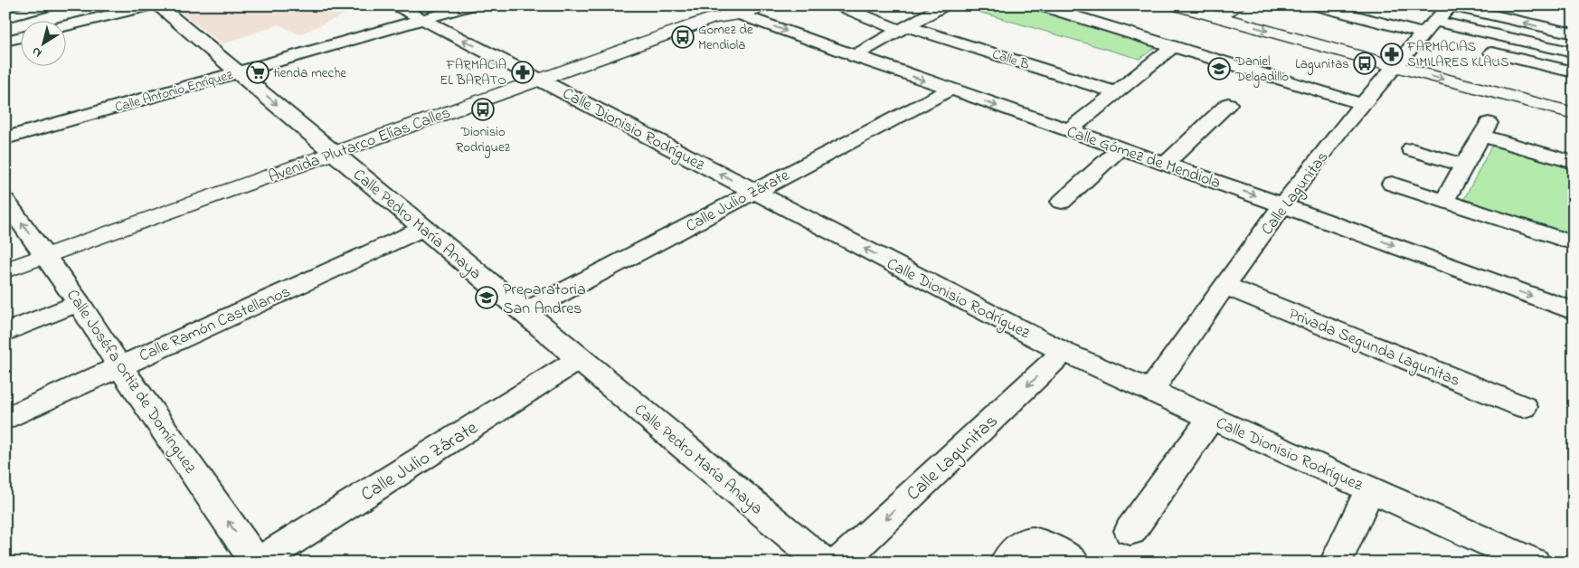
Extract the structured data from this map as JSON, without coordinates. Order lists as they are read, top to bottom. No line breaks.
{"streets":{"main road":["Avenida Plutarco Elías Calles"],"street":["Calle B","Calle Antonio Enríquez","Calle Dionisio Rodríguez","Calle Gómez de Mendiola","Calle Lagunitas","Calle Julio Zárate","Calle Pedro María Anaya","Calle Ramón Castellanos","Privada Segunda Lagunitas","Calle Joséfa Ortiz de Domínguez"]},"crossings":[["Calle Antonio Enríquez","Calle Dionisio Rodríguez"],["Calle Antonio Enríquez","Calle Pedro María Anaya"],["Calle Dionisio Rodríguez","Avenida Plutarco Elías Calles"],["Calle Dionisio Rodríguez","Calle Lagunitas"],["Calle Dionisio Rodríguez","Calle Julio Zárate"],["Avenida Plutarco Elías Calles","Calle Gómez de Mendiola"],["Avenida Plutarco Elías Calles","Calle Pedro María Anaya"],["Avenida Plutarco Elías Calles","Calle Joséfa Ortiz de Domínguez"],["Calle Gómez de Mendiola","Calle Lagunitas"],["Calle Gómez de Mendiola","Calle Julio Zárate"],["Calle Lagunitas","Privada Segunda Lagunitas"],["Calle Julio Zárate","Calle Pedro María Anaya"],["Calle Julio Zárate","Calle Joséfa Ortiz de Domínguez"],["Calle Pedro María Anaya","Calle Ramón Castellanos"],["Calle Ramón Castellanos","Calle Joséfa Ortiz de Domínguez"]],"one_way":["Calle Dionisio Rodríguez","Calle Lagunitas","Calle Joséfa Ortiz de Domínguez"],"places":{"bus stop":["Gomez de Mendiola","Lagunitas","Dionisio Rodriguez"],"pharmacy":["FARMACIAS SIMILARES KLAUS","FARMACIA EL BARATO"],"school or university":["Daniel Delgadillo","Preparatoria San Andres"],"supermarket":["tienda meche"]},"north":"bottom left"}
